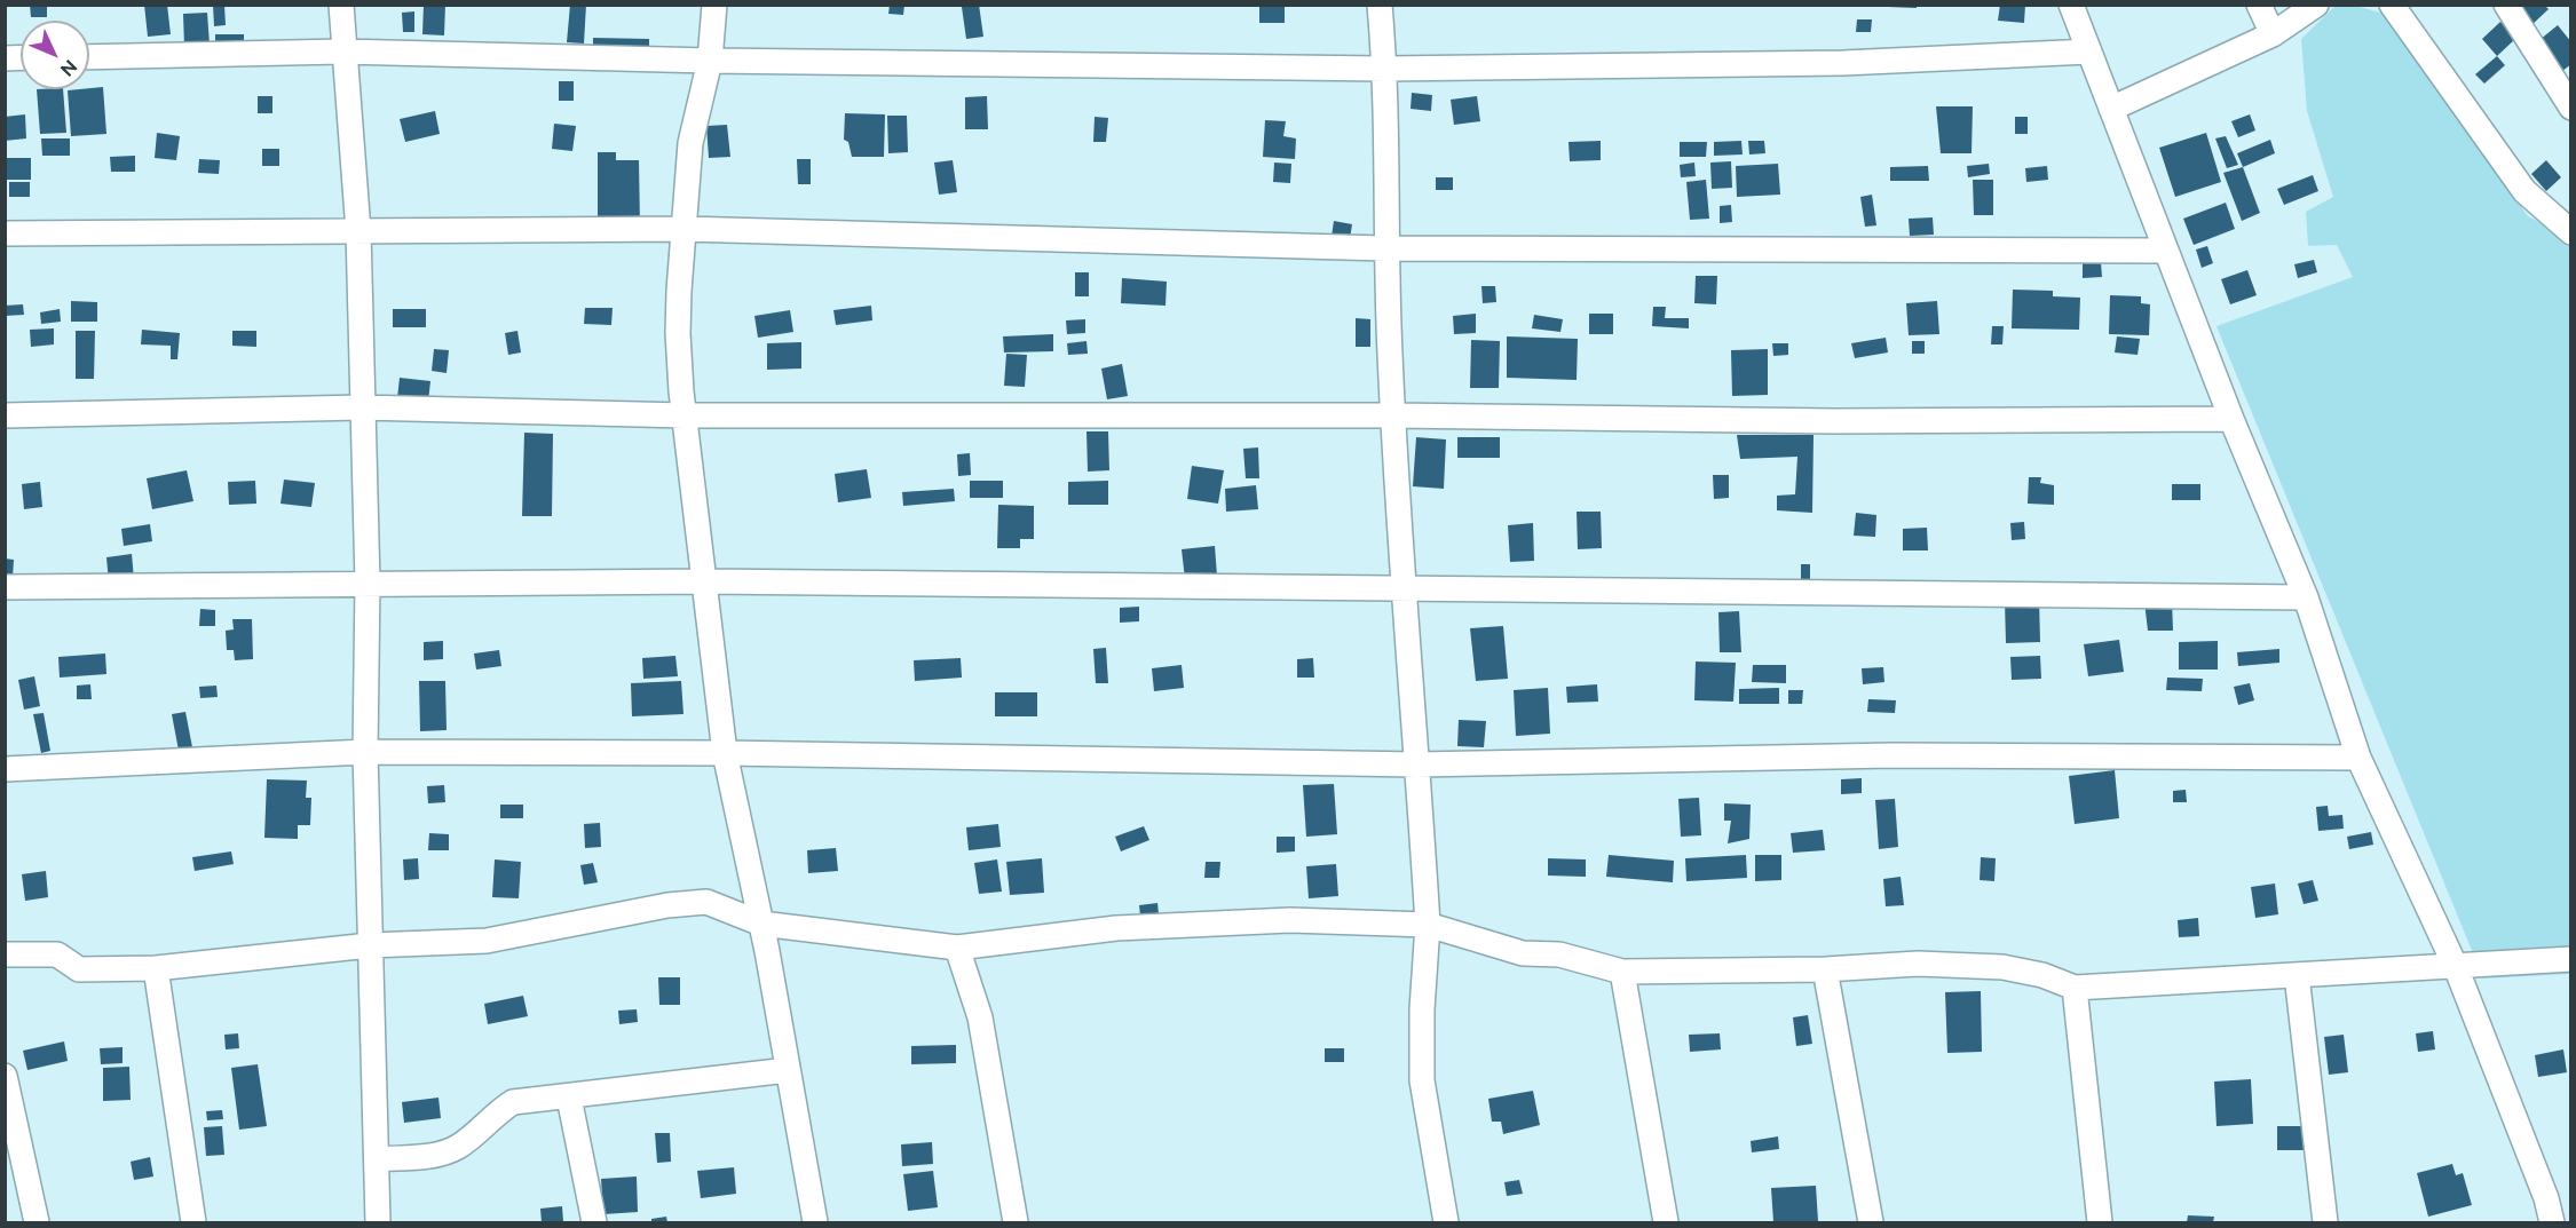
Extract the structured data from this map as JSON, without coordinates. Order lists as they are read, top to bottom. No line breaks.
{"north":"bottom right"}
